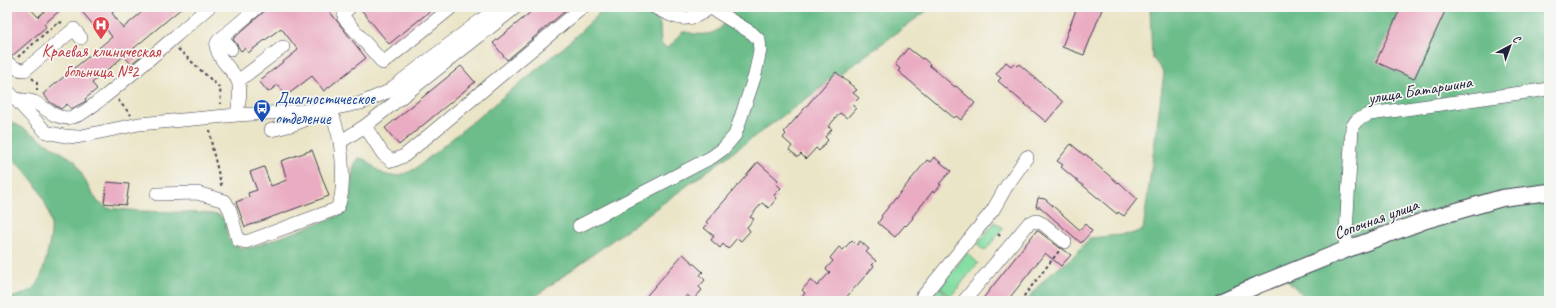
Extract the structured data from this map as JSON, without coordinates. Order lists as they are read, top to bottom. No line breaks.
{"streets":{"main road":["Сопочная улица"],"street":["улица Батаршина"]},"crossings":[["улица Батаршина","Сопочная улица"]],"places":{"hospital":["Краевая клиническая больница №2"],"bus stop":["Диагностическое отделение"]},"north":"top right"}
